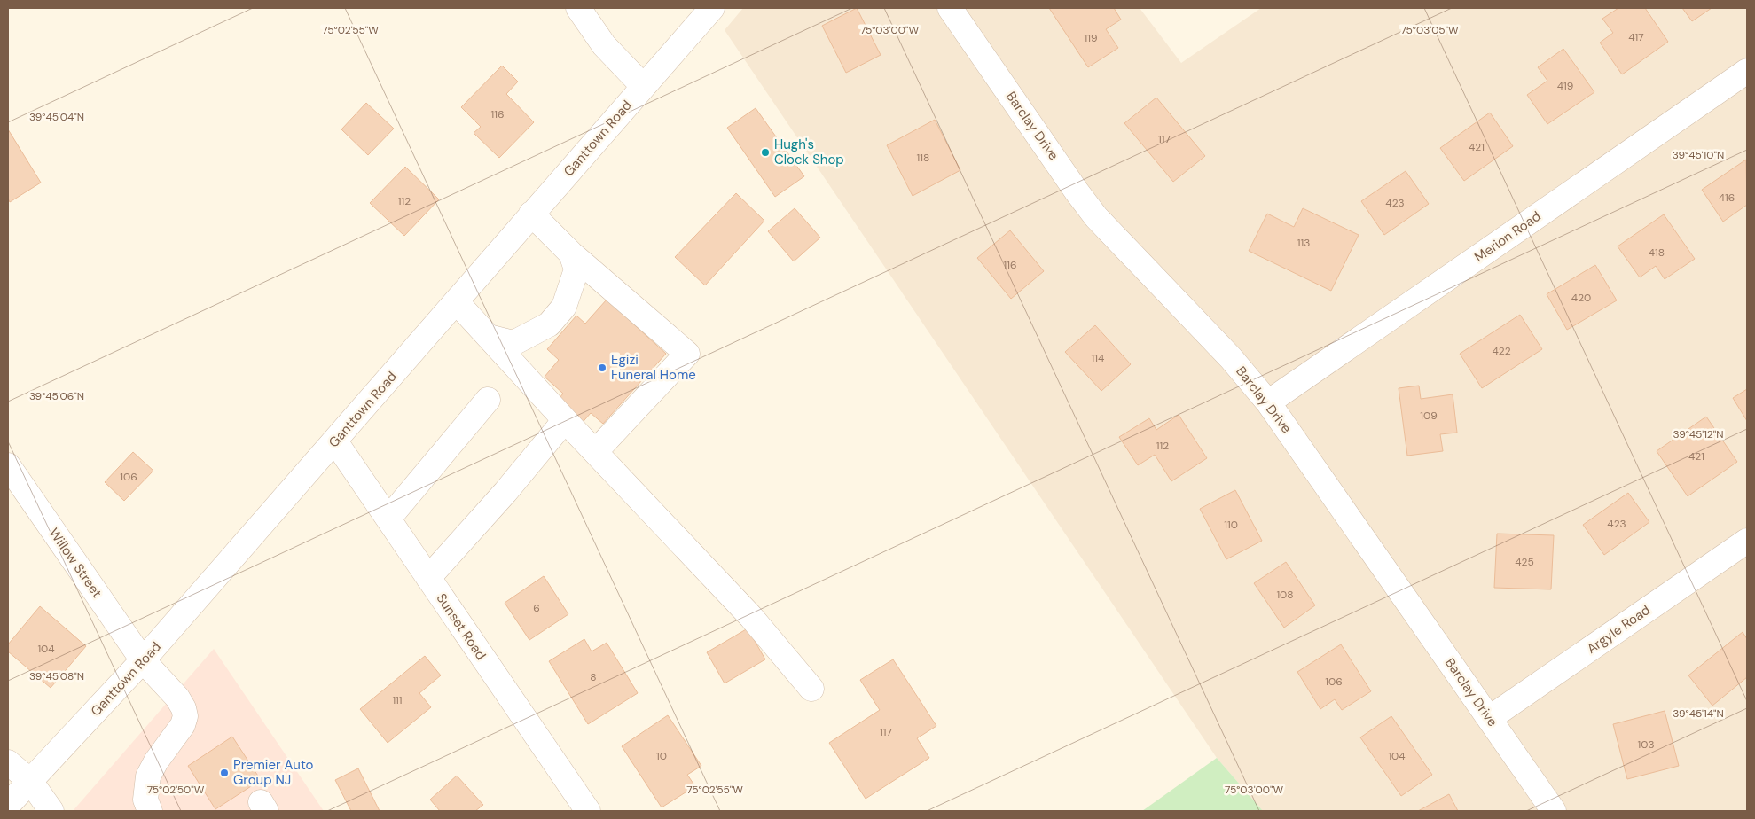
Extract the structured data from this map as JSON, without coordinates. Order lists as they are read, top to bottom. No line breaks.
{"streets":{"street":["Barclay Drive","Ganttown Road","Merion Road","Willow Street","Sunset Road","Argyle Road"]},"crossings":[["Barclay Drive","Merion Road"],["Barclay Drive","Argyle Road"],["Ganttown Road","Willow Street"],["Ganttown Road","Sunset Road"]],"places":["Hugh's Clock Shop","Egizi Funeral Home","Premier Auto Group NJ"],"house_numbers":["417","119","419","116","117","421","118","416","112","423","113","418","116","420","422","114","109","112","421","106","423","110","425","108","6","104","8","106","111","117","103","10","104"],"coordinates":["75°02'55\"W","75°03'00\"W","75°03'05\"W","39°45'04\"N","39°45'10\"N","39°45'06\"N","39°45'12\"N","39°45'08\"N","39°45'14\"N","75°02'50\"W"]}
